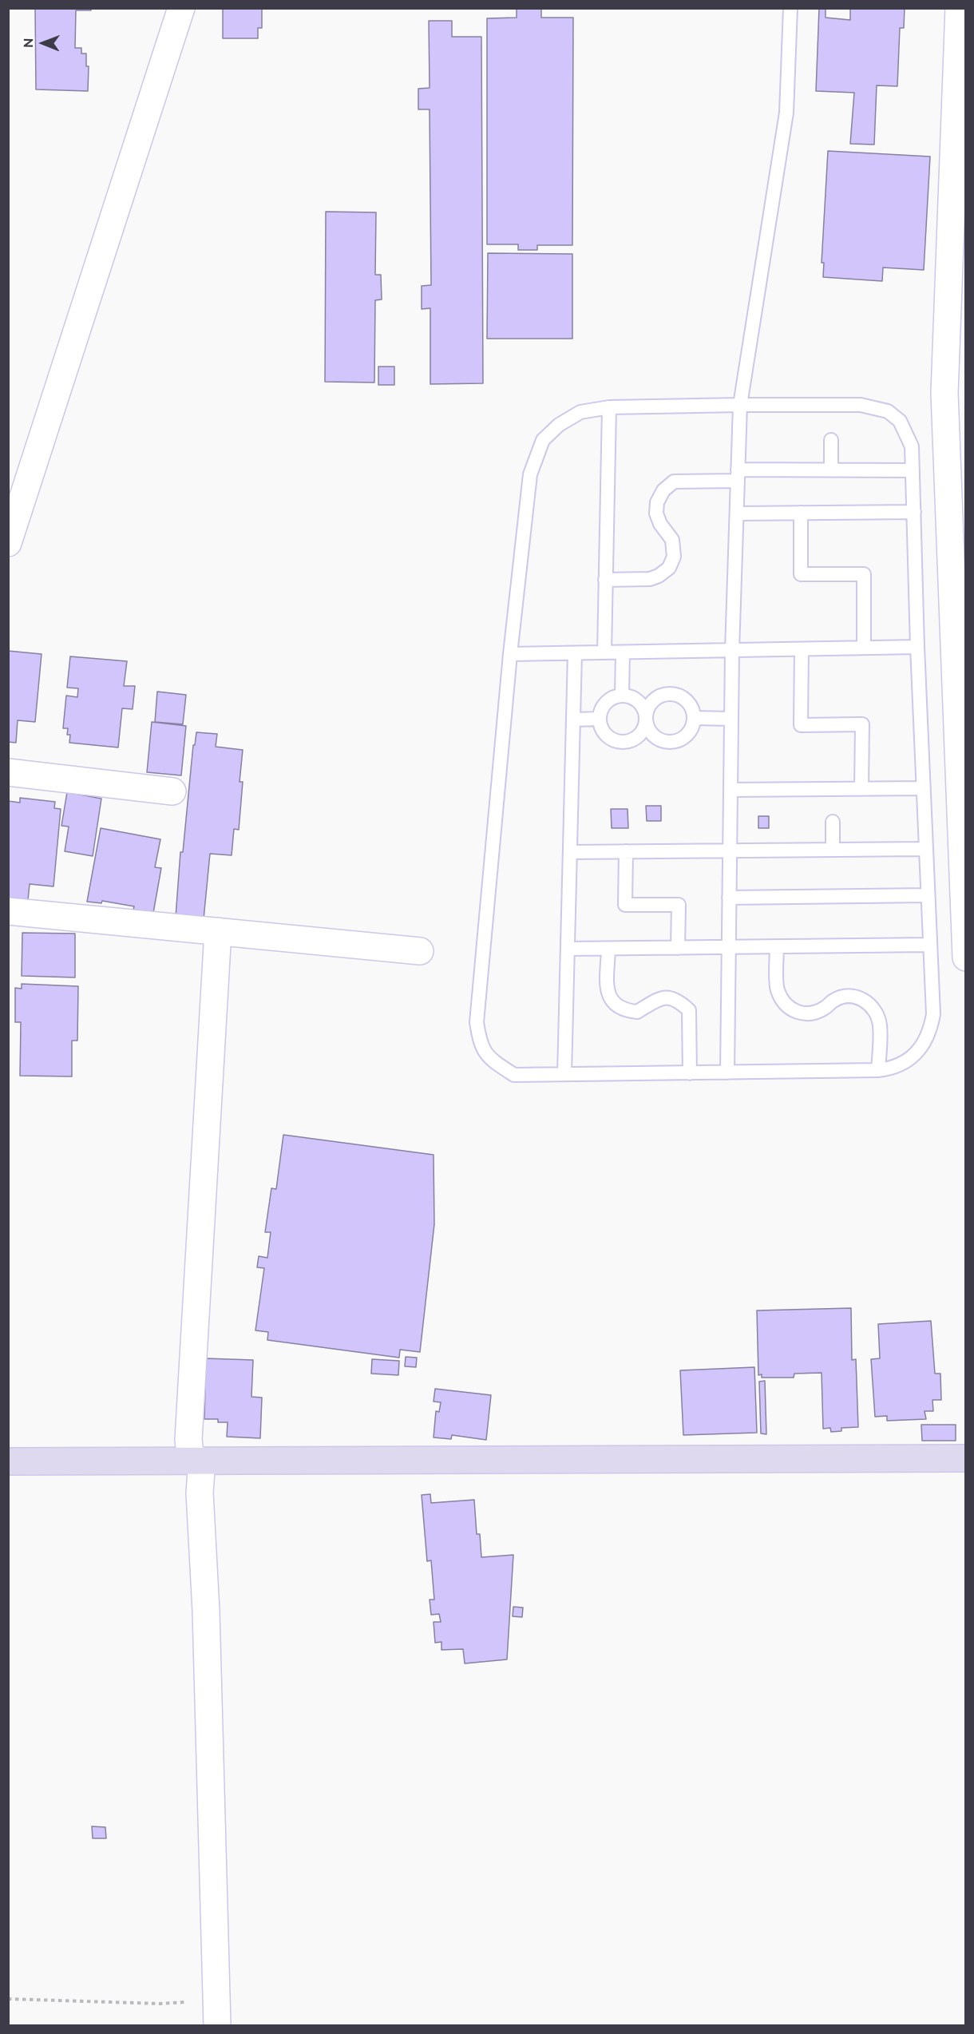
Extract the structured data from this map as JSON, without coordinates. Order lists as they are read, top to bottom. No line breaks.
{"north":"left"}
